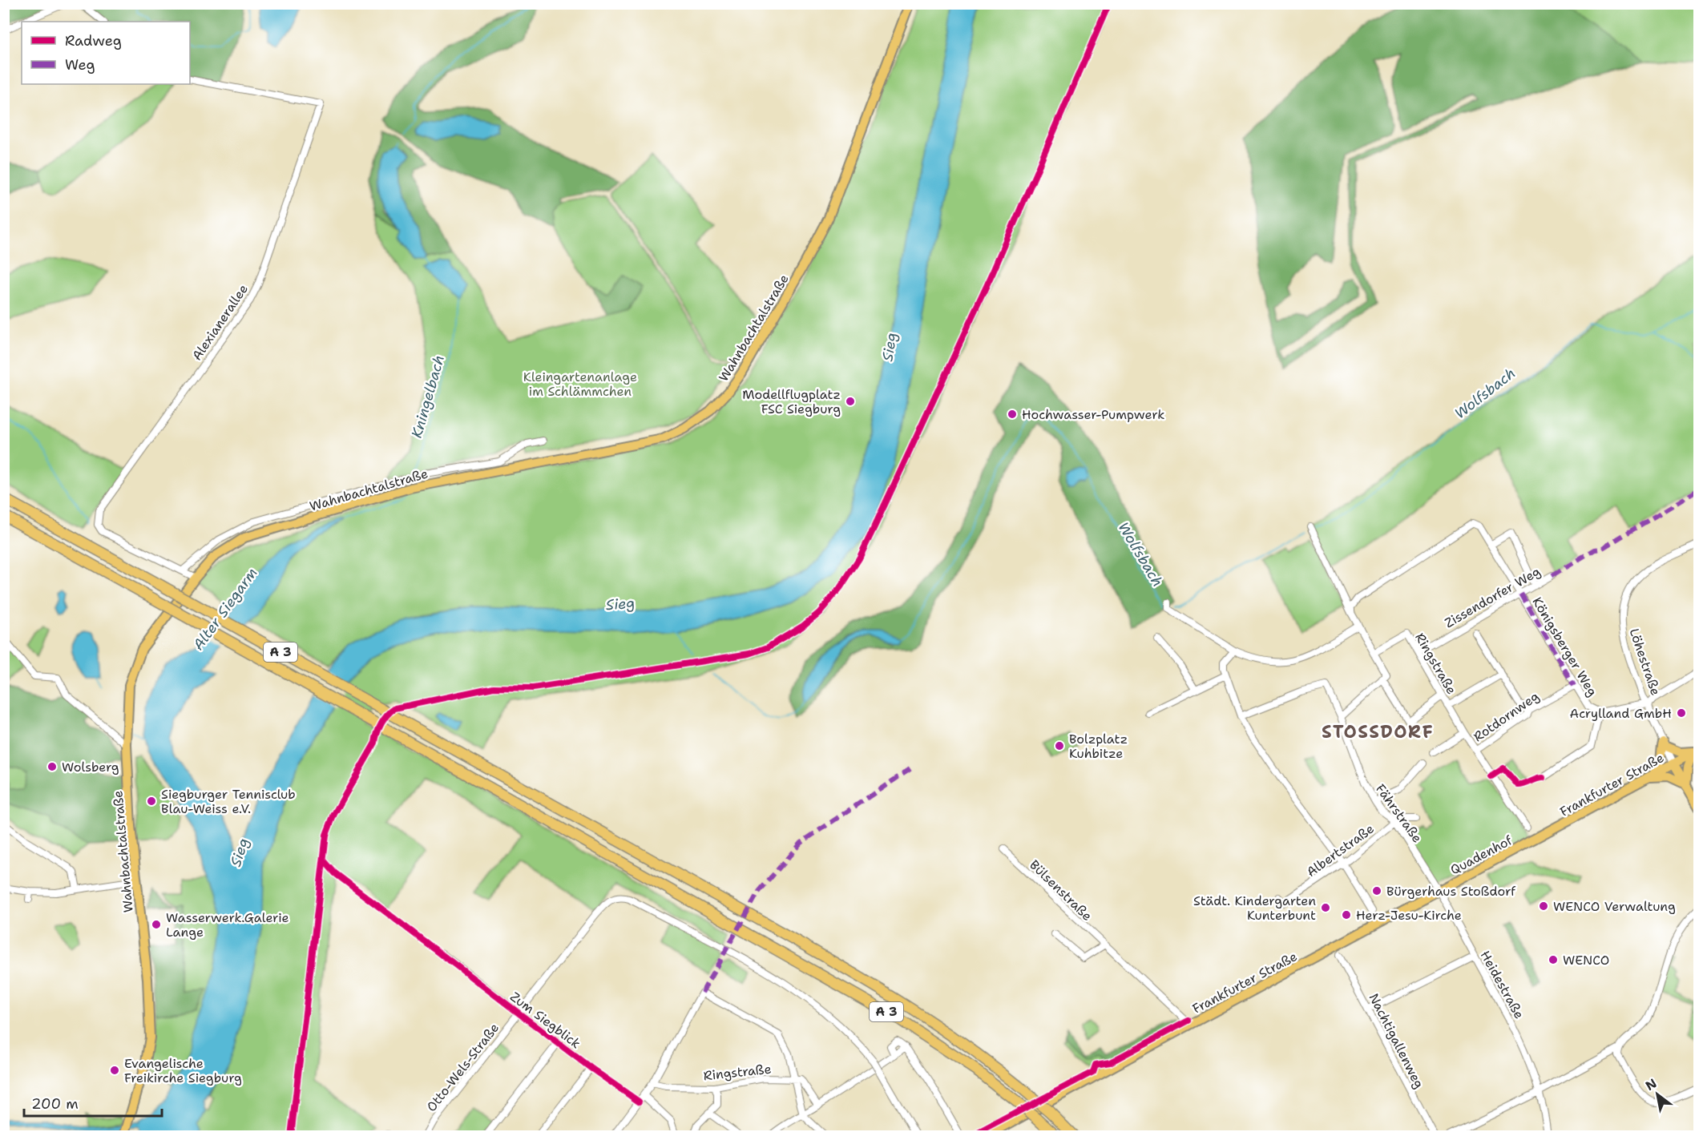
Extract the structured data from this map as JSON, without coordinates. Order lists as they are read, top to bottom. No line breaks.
{"streets":{"highway":["A 3"],"main road":["Wahnbachtalstraße","Frankfurter Straße","Quadenhof"],"street":["Alexianerallee","Zissendorfer Weg","Königsberger Weg","Löhestraße","Ringstraße","Rotdornweg","Fährstraße","Albertstraße","Bülsenstraße","Heidestraße","Zum Siegblick","Nachtigallenweg","Otto-Wels-Straße"]},"crossings":[["Alexianerallee","Wahnbachtalstraße"],["Zissendorfer Weg","Königsberger Weg"],["Zissendorfer Weg","Ringstraße"],["Königsberger Weg","Löhestraße"],["Königsberger Weg","Rotdornweg"],["Löhestraße","Frankfurter Straße"],["Ringstraße","Rotdornweg"],["Frankfurter Straße","Fährstraße"],["Frankfurter Straße","Quadenhof"],["Frankfurter Straße","Bülsenstraße"],["Frankfurter Straße","Heidestraße"],["Fährstraße","Albertstraße"],["Fährstraße","Quadenhof"],["Fährstraße","Heidestraße"],["Quadenhof","Heidestraße"],["Zum Siegblick","Otto-Wels-Straße"]],"districts":["STOSSDORF"],"water":["Sieg","Wolfsbach","Kningelbach","Alter Siegarm"],"parks":["Kleingartenanlage im Schlämmchen"],"places":["Modellflugplatz FSC Siegburg","Hochwasser-Pumpwerk","Acrylland GmbH","Bolzplatz Kuhbitze","Wolsberg","Siegburger Tennisclub Blau-Weiss e.V.","Bürgerhaus Stoßdorf","WENCO Verwaltung","Städt. Kindergarten Kunterbunt","Herz-Jesu-Kirche","Wasserwerk.Galerie Lange","WENCO","Evangelische Freikirche Siegburg"],"legend":["Radweg","Weg"],"scale_bar":"200 m","north":"top left"}
